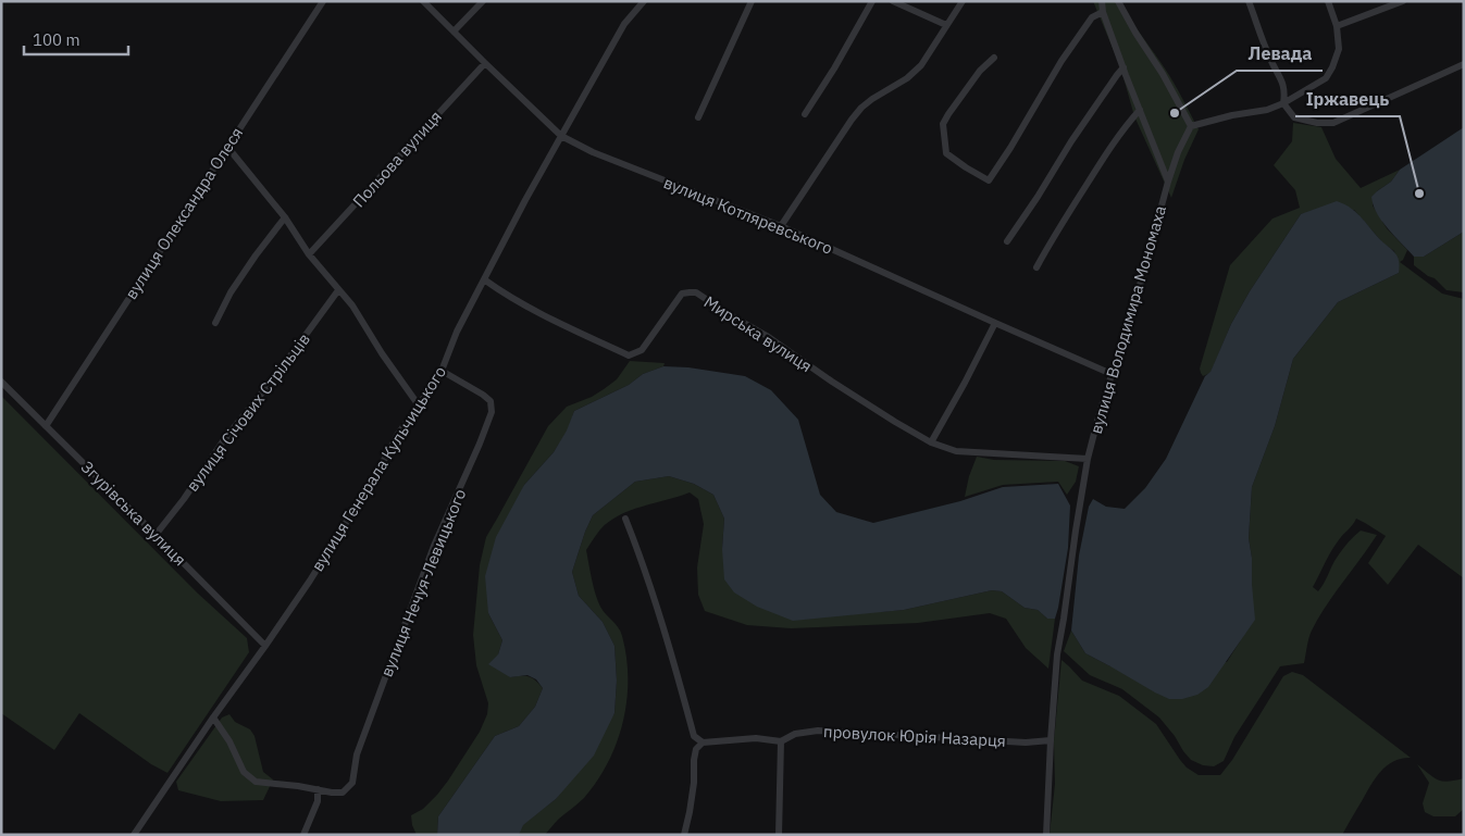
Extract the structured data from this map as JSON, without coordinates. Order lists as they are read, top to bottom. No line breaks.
{"streets":{"street":["Польова вулиця","вулиця Олександра Олеся","вулиця Котляревського","вулиця Володимира Мономаха","Мирська вулиця","вулиця Січових Стрільців","вулиця Генерала Кульчицького","Згурівська вулиця","вулиця Нечуя-Левицького","провулок Юрія Назарця"]},"crossings":[["Польова вулиця","вулиця Котляревського"],["вулиця Олександра Олеся","Згурівська вулиця"],["вулиця Котляревського","вулиця Володимира Мономаха"],["вулиця Котляревського","вулиця Генерала Кульчицького"],["вулиця Володимира Мономаха","Мирська вулиця"],["вулиця Володимира Мономаха","провулок Юрія Назарця"],["Мирська вулиця","вулиця Генерала Кульчицького"],["вулиця Січових Стрільців","Згурівська вулиця"],["вулиця Генерала Кульчицького","Згурівська вулиця"],["вулиця Генерала Кульчицького","вулиця Нечуя-Левицького"]],"places":["Левада","Іржавець"],"scale_bar":"100 m"}
